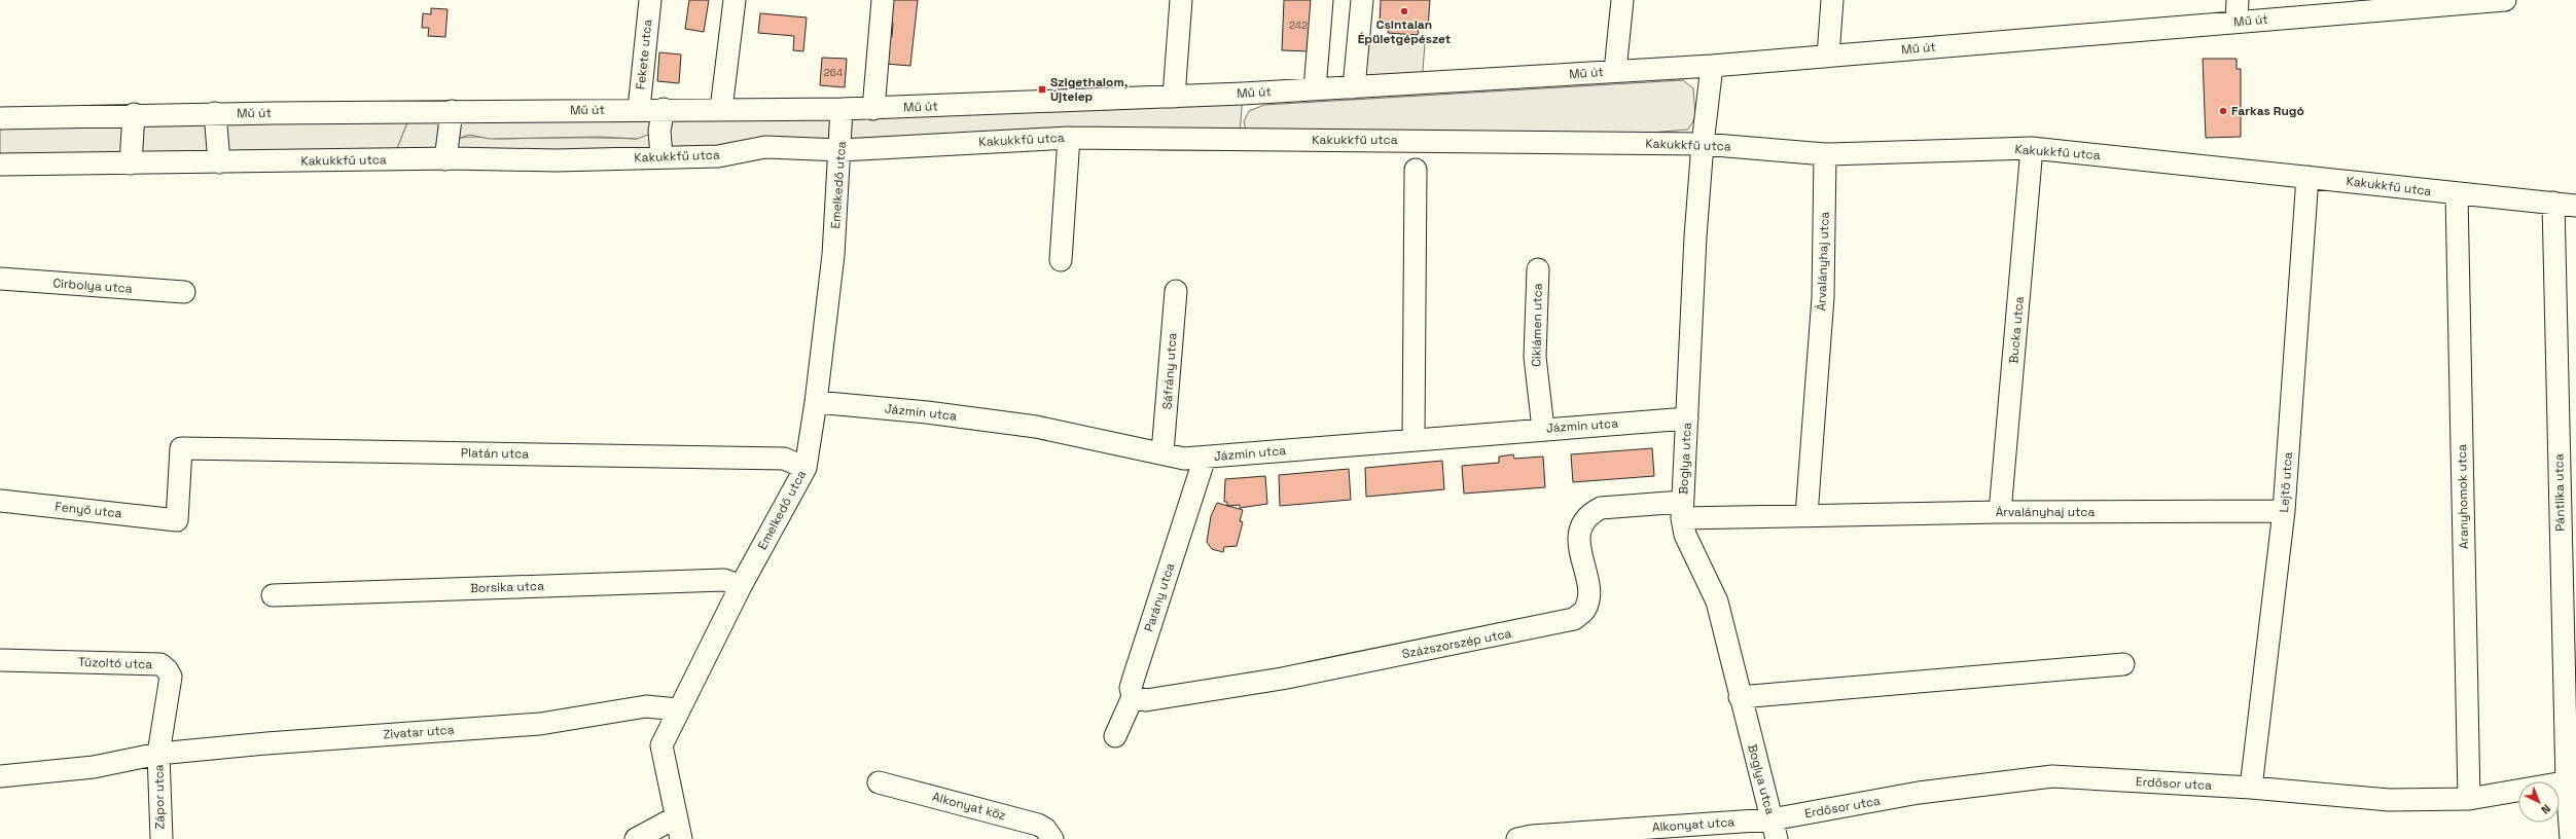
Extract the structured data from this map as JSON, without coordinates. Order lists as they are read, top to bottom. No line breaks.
{"streets":{"street":["Mű út","Fekete utca","Kakukkfű utca","Emelkedő utca","Árvalányhaj utca","Cirbolya utca","Ciklámen utca","Bucka utca","Sáfrány utca","Jázmin utca","Platán utca","Boglya utca","Lejtő utca","Pántlika utca","Aranyhomok utca","Fenyő utca","Borsika utca","Parány utca","Százszorszép utca","Tűzoltó utca","Zivatar utca","Erdősor utca","Zápor utca","Alkonyat köz","Alkonyat utca"]},"crossings":[["Mű út","Fekete utca"],["Mű út","Emelkedő utca"],["Mű út","Boglya utca"],["Kakukkfű utca","Emelkedő utca"],["Kakukkfű utca","Árvalányhaj utca"],["Kakukkfű utca","Bucka utca"],["Kakukkfű utca","Boglya utca"],["Kakukkfű utca","Lejtő utca"],["Kakukkfű utca","Pántlika utca"],["Kakukkfű utca","Aranyhomok utca"],["Emelkedő utca","Jázmin utca"],["Emelkedő utca","Platán utca"],["Emelkedő utca","Borsika utca"],["Emelkedő utca","Zivatar utca"],["Árvalányhaj utca","Bucka utca"],["Árvalányhaj utca","Boglya utca"],["Árvalányhaj utca","Lejtő utca"],["Árvalányhaj utca","Százszorszép utca"],["Ciklámen utca","Jázmin utca"],["Sáfrány utca","Jázmin utca"],["Jázmin utca","Boglya utca"],["Jázmin utca","Parány utca"],["Platán utca","Fenyő utca"],["Boglya utca","Százszorszép utca"],["Boglya utca","Erdősor utca"],["Boglya utca","Alkonyat utca"],["Lejtő utca","Erdősor utca"],["Pántlika utca","Erdősor utca"],["Aranyhomok utca","Erdősor utca"],["Parány utca","Százszorszép utca"],["Tűzoltó utca","Zivatar utca"],["Tűzoltó utca","Zápor utca"],["Zivatar utca","Zápor utca"],["Erdősor utca","Alkonyat utca"]],"places":{"other":["Csintalan Épületgépészet","Farkas Rugó"],"transit":["Szigethalom, Újtelep"]},"house_numbers":["242","264"],"north":"bottom right"}
